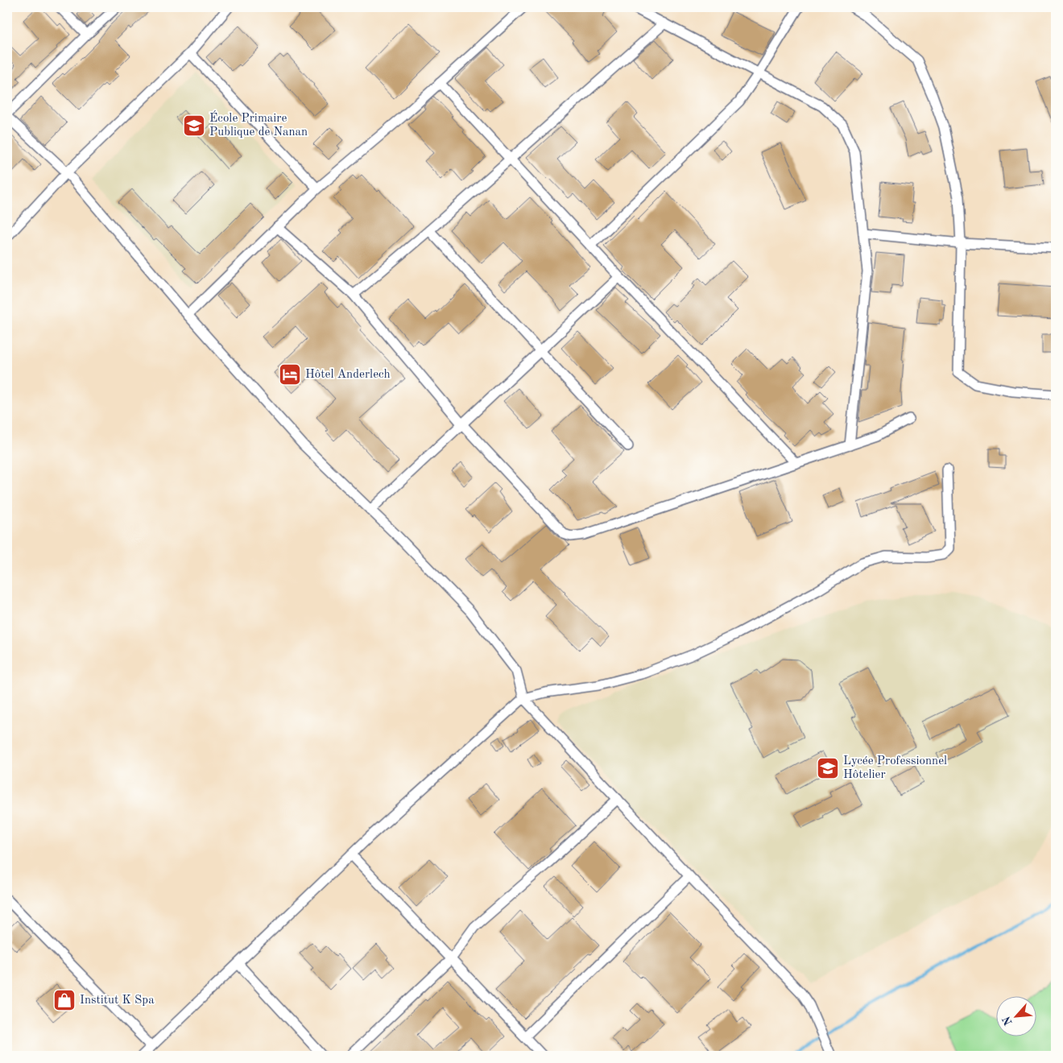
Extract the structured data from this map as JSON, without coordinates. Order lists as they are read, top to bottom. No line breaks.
{"places":{"school or university":["École Primaire Publique de Nanan","Lycée Professionnel Hôtelier"],"hotel":["Hôtel Anderlech"],"shop":["Institut K Spa"]},"north":"bottom left"}
